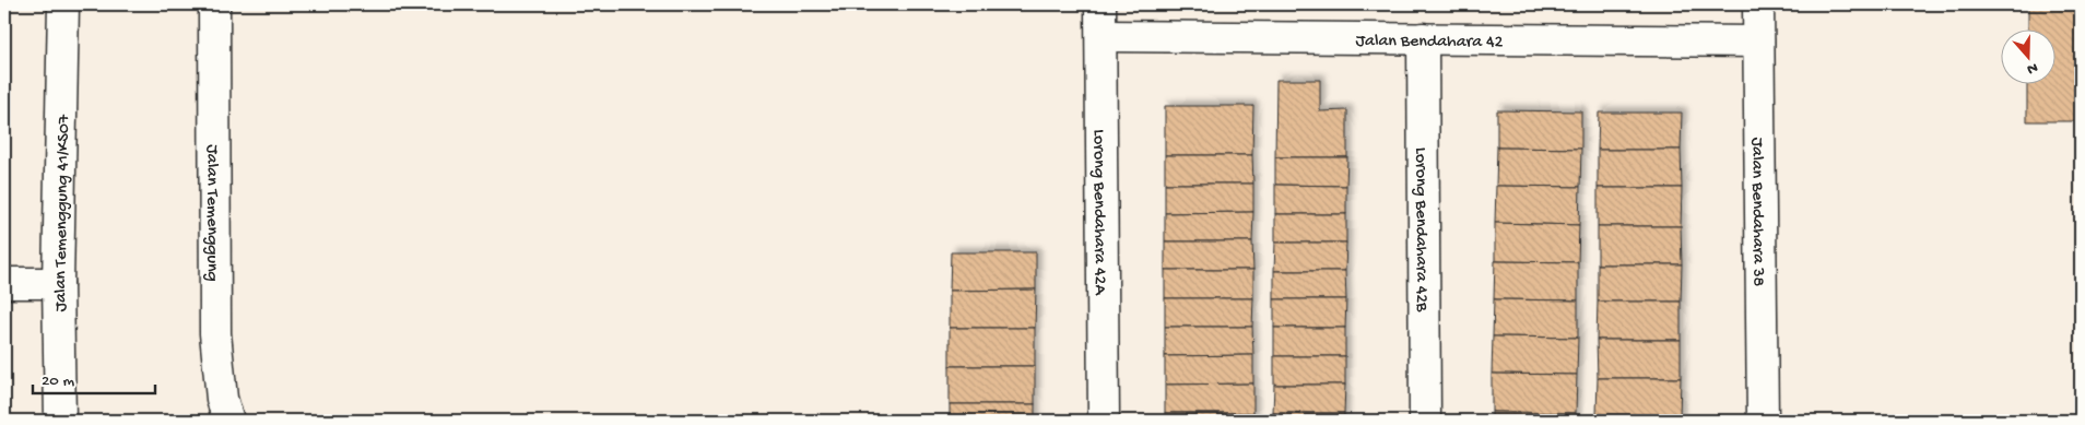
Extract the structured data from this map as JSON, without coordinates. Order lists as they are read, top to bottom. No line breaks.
{"streets":{"street":["Jalan Bendahara 42","Jalan Temenggung 41/KS07","Lorong Bendahara 42A","Jalan Temenggung","Jalan Bendahara 38","Lorong Bendahara 42B"]},"crossings":[["Jalan Bendahara 42","Lorong Bendahara 42A"],["Jalan Bendahara 42","Jalan Bendahara 38"],["Jalan Bendahara 42","Lorong Bendahara 42B"]],"scale_bar":"20 m","north":"bottom"}
